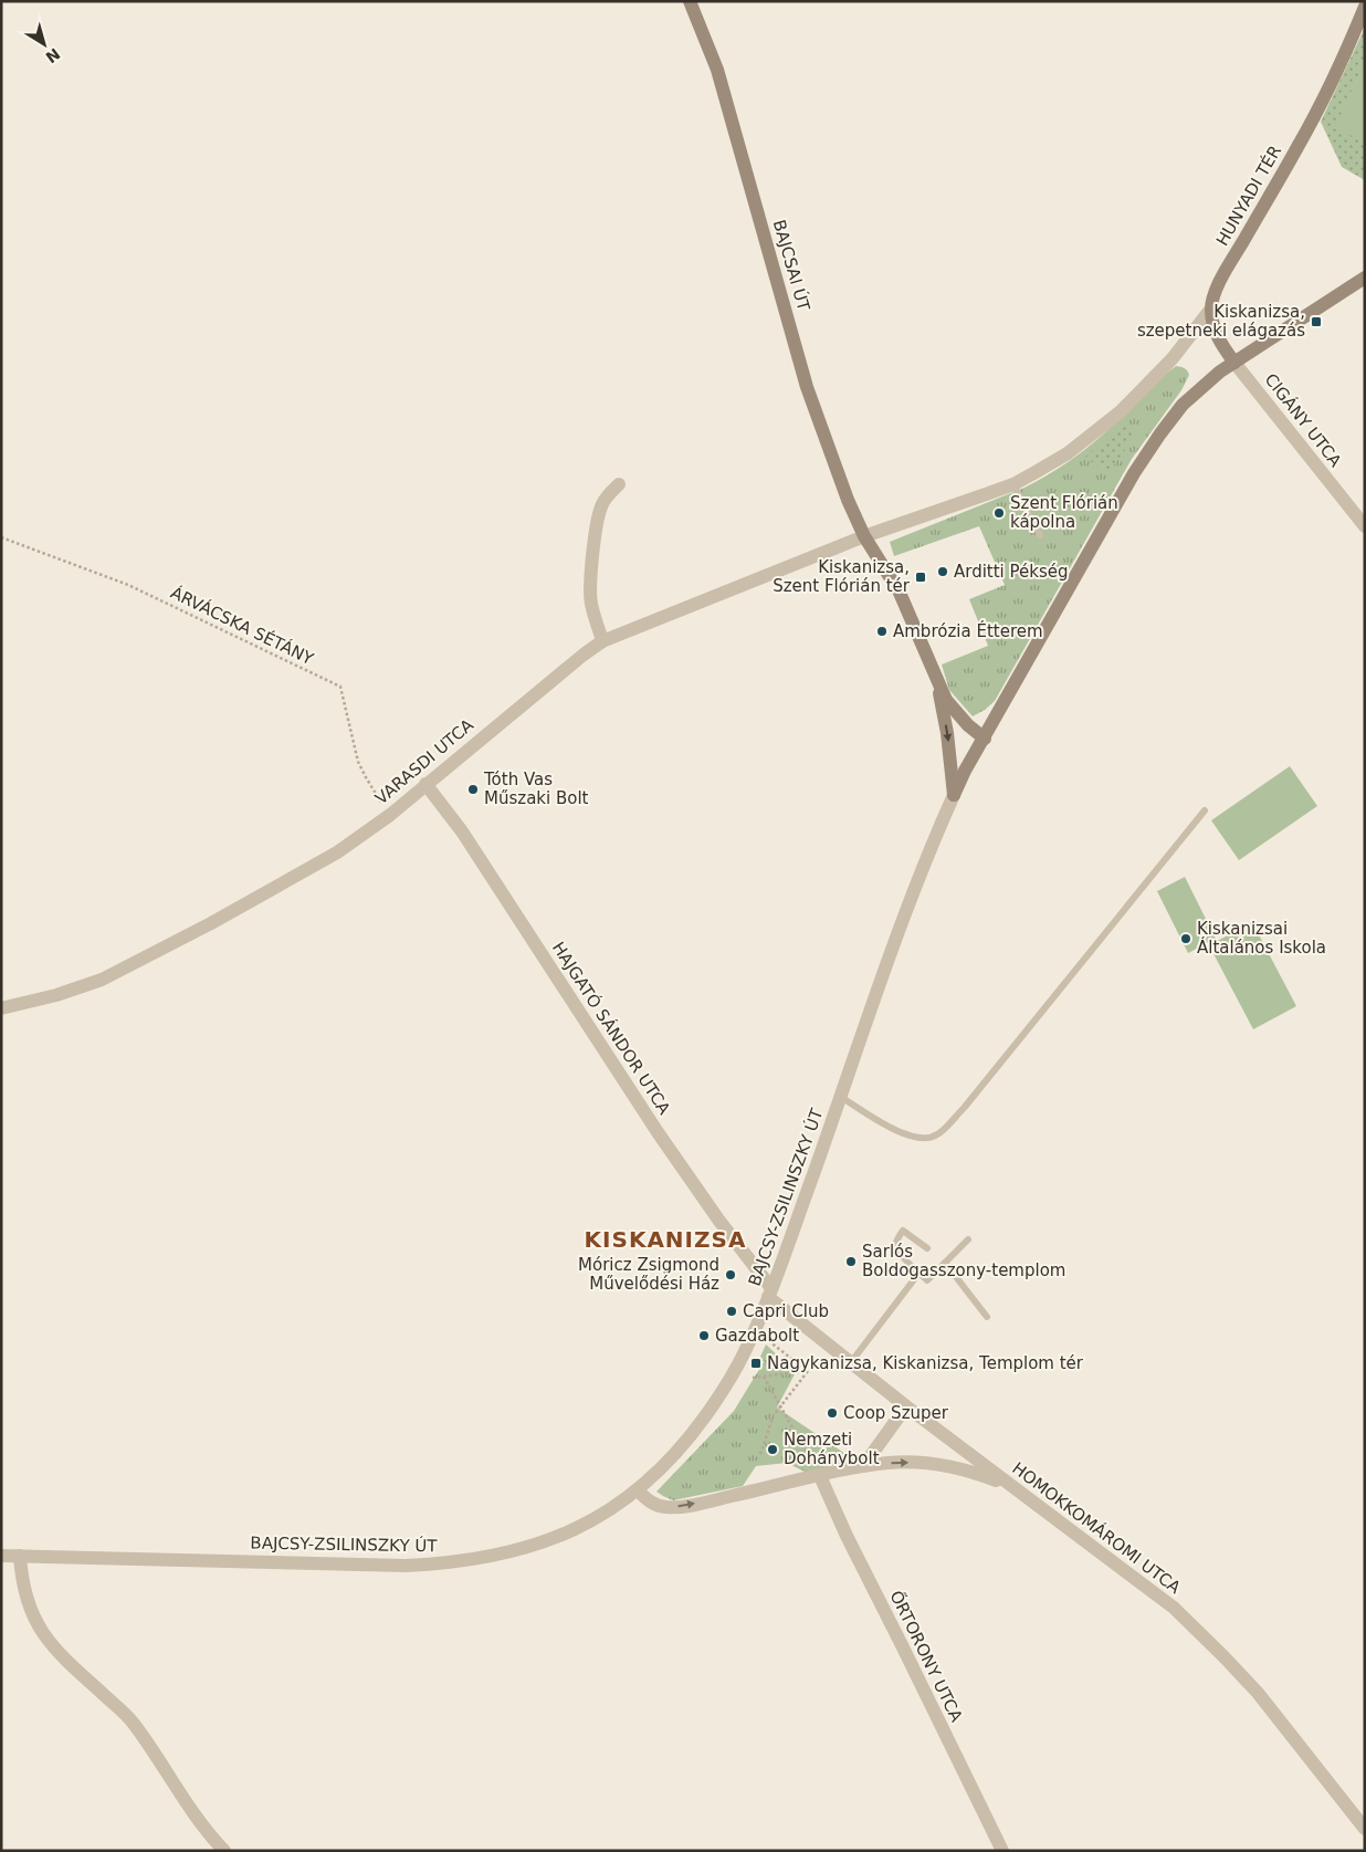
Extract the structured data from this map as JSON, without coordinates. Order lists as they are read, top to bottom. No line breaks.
{"streets":{"main road":["HUNYADI TÉR","BAJCSAI ÚT","BAJCSY-ZSILINSZKY ÚT"],"street":["CIGÁNY UTCA","VARASDI UTCA","HAJGATÓ SÁNDOR UTCA","HOMOKKOMÁROMI UTCA","ŐRTORONY UTCA"],"path":["ÁRVÁCSKA SÉTÁNY"]},"crossings":[["HUNYADI TÉR","CIGÁNY UTCA"],["HUNYADI TÉR","VARASDI UTCA"],["HUNYADI TÉR","BAJCSY-ZSILINSZKY ÚT"],["BAJCSAI ÚT","VARASDI UTCA"],["CIGÁNY UTCA","BAJCSY-ZSILINSZKY ÚT"],["ÁRVÁCSKA SÉTÁNY","VARASDI UTCA"],["VARASDI UTCA","HAJGATÓ SÁNDOR UTCA"],["HAJGATÓ SÁNDOR UTCA","BAJCSY-ZSILINSZKY ÚT"],["HAJGATÓ SÁNDOR UTCA","HOMOKKOMÁROMI UTCA"],["BAJCSY-ZSILINSZKY ÚT","HOMOKKOMÁROMI UTCA"]],"districts":["KISKANIZSA"],"places":{"transit":["Kiskanizsa, szepetneki elágazás","Kiskanizsa, Szent Flórián tér","Nagykanizsa, Kiskanizsa, Templom tér"],"other":["Szent Flórián kápolna","Arditti Pékség","Ambrózia Étterem","Tóth Vas Műszaki Bolt","Kiskanizsai Általános Iskola","Sarlós Boldogasszony-templom","Móricz Zsigmond Művelődési Ház","Capri Club","Gazdabolt","Coop Szuper","Nemzeti Dohánybolt"]},"north":"bottom right"}
